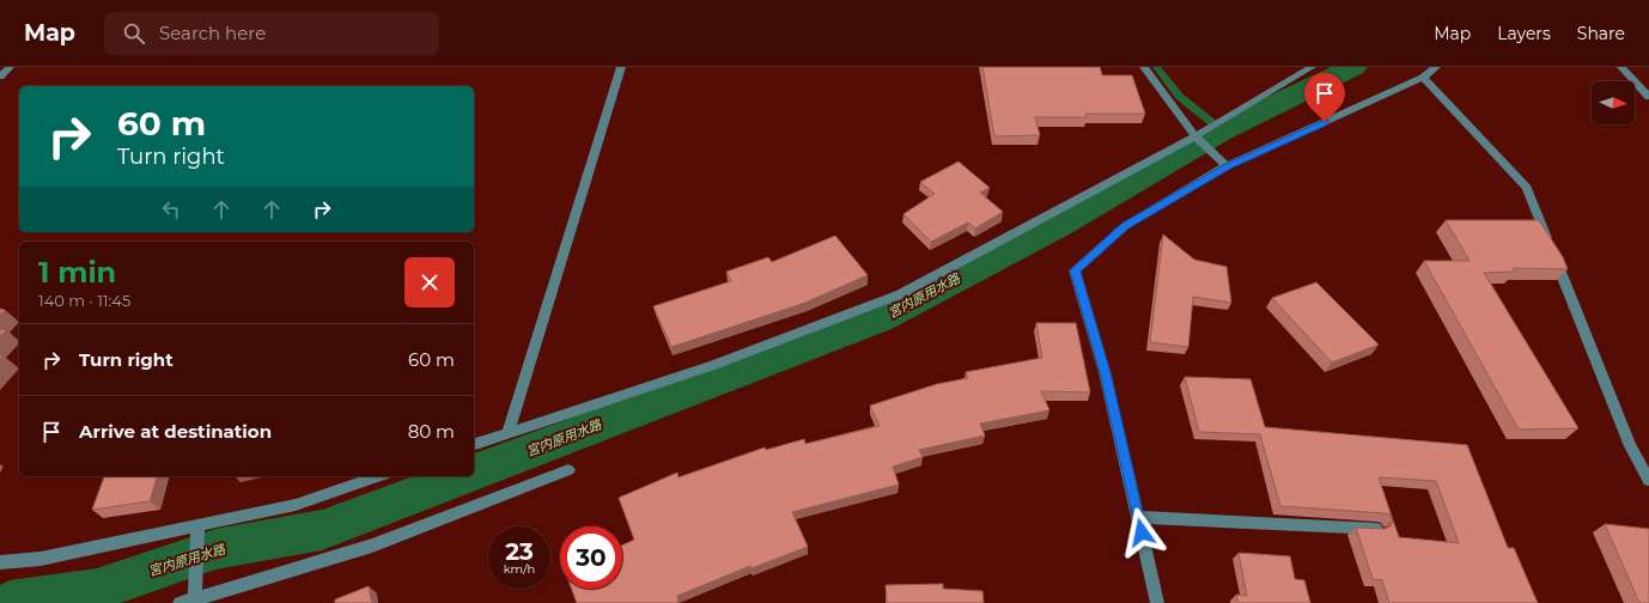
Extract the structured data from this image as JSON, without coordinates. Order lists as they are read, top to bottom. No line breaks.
{"water":["宮内原用水路"],"north":"right","page":{"header":"Map","search":"Search here","nav":["Map","Layers","Share"],"turn":["60 m","Turn right"],"heading":["1 min","140 m · 11:45"],"list":[{"name":"Turn right","value":"60 m"},{"name":"Arrive at destination","value":"80 m"}],"speed":"23 km/h","limit":"30"}}
